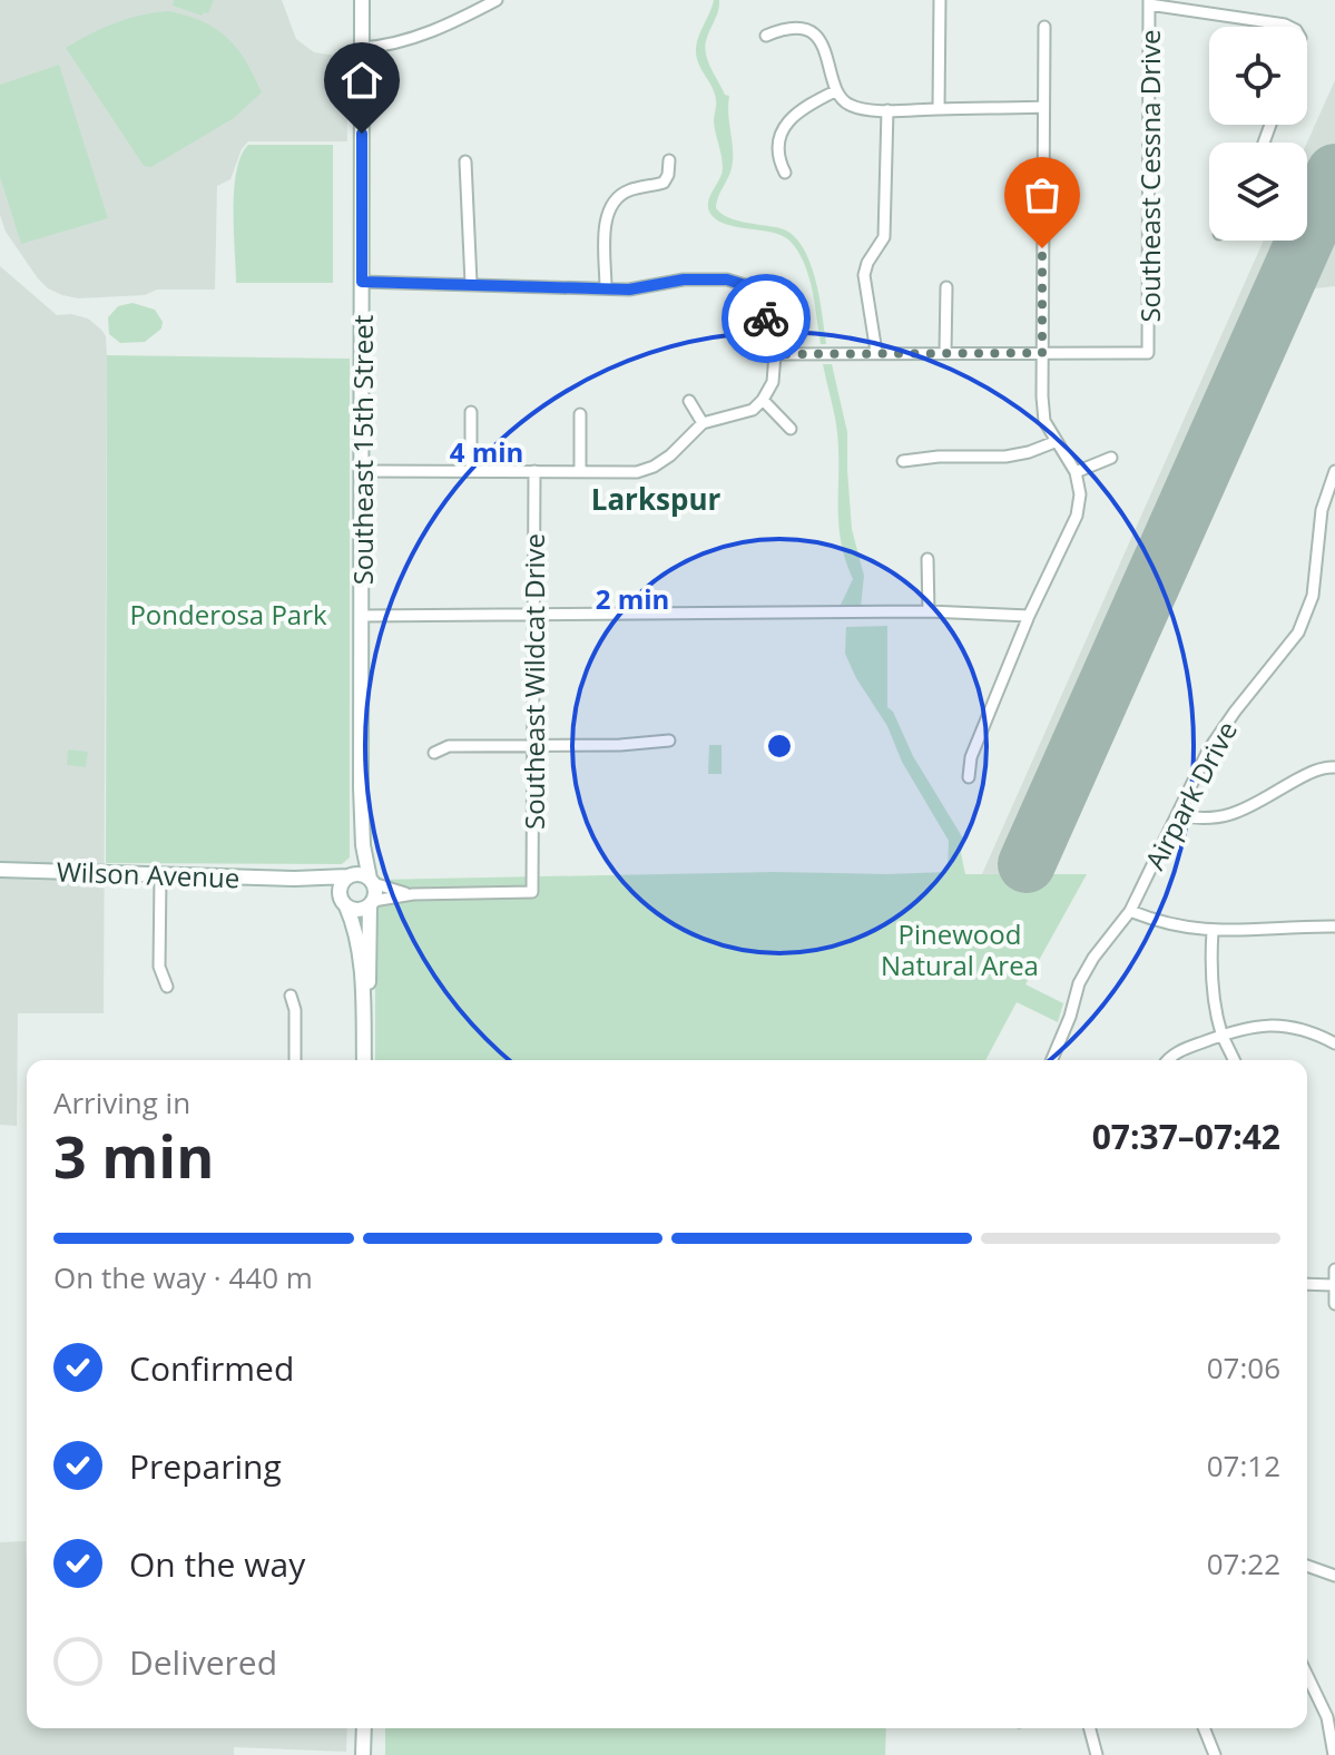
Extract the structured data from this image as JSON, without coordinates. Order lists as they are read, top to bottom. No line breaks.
{"streets":{"main road":["Southeast 15th Street","Wilson Avenue"],"street":["Southeast Cessna Drive","Southeast Wildcat Drive","Airpark Drive"]},"crossings":[["Southeast 15th Street","Wilson Avenue"]],"districts":["Larkspur"],"parks":["Ponderosa Park","Pinewood Natural Area"],"page":{"heading":["3 min","Arriving in","07:37–07:42"],"bar":"On the way · 440 m","list":[["Confirmed","07:06"],["Preparing","07:12"],["On the way","07:22"],"Delivered"]},"rings":["4 min","2 min"]}
